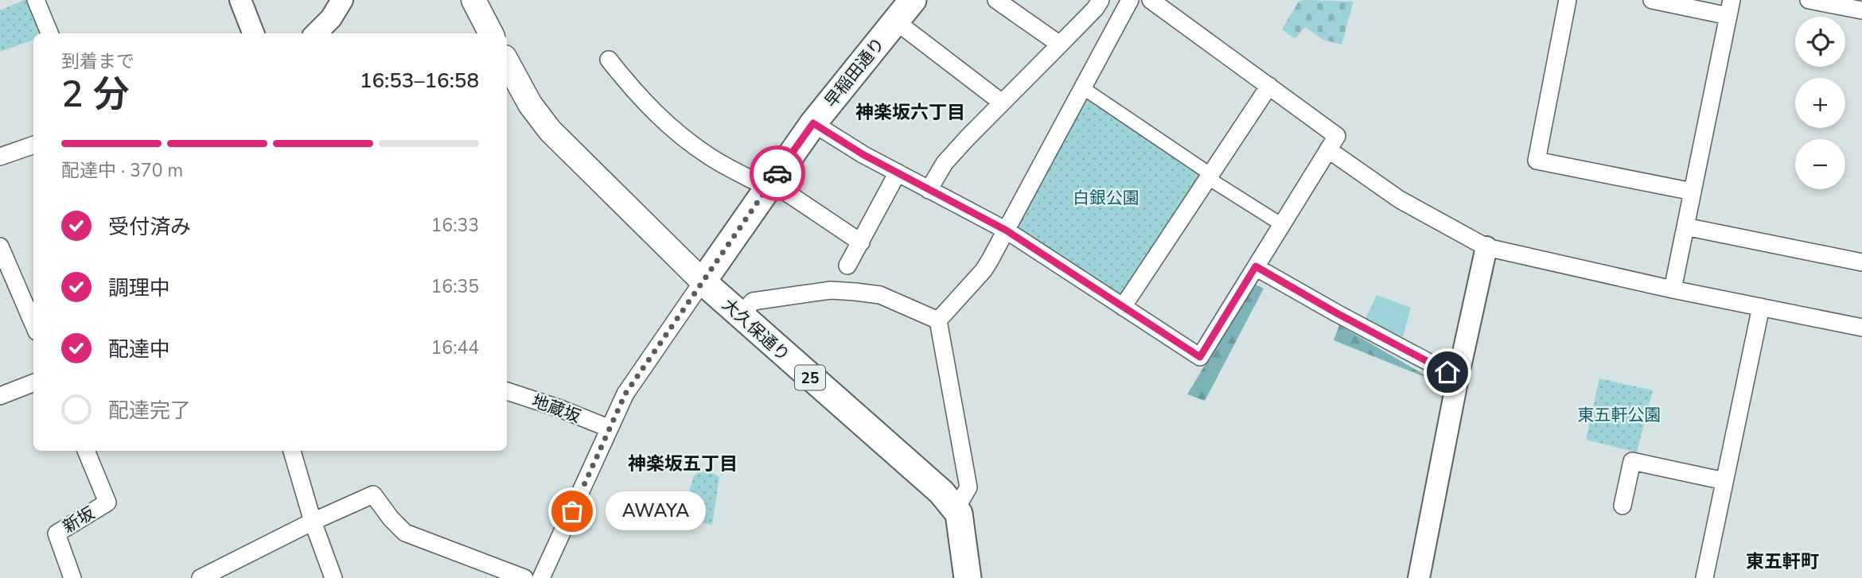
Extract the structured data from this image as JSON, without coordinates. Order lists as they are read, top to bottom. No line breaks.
{"streets":{"main road":["早稲田通り","大久保通り","25"],"street":["地蔵坂","新坂"]},"crossings":[["早稲田通り","大久保通り"]],"districts":["神楽坂六丁目","神楽坂五丁目","東五軒町"],"parks":["白銀公園","東五軒公園"],"places":["AWAYA"],"page":{"map_buttons":["+","−"],"heading":["2 分","到着まで","16:53–16:58"],"bar":"配達中 · 370 m","list":[["受付済み","16:33"],["調理中","16:35"],["配達中","16:44"],"配達完了"],"bubble":"AWAYA"}}
